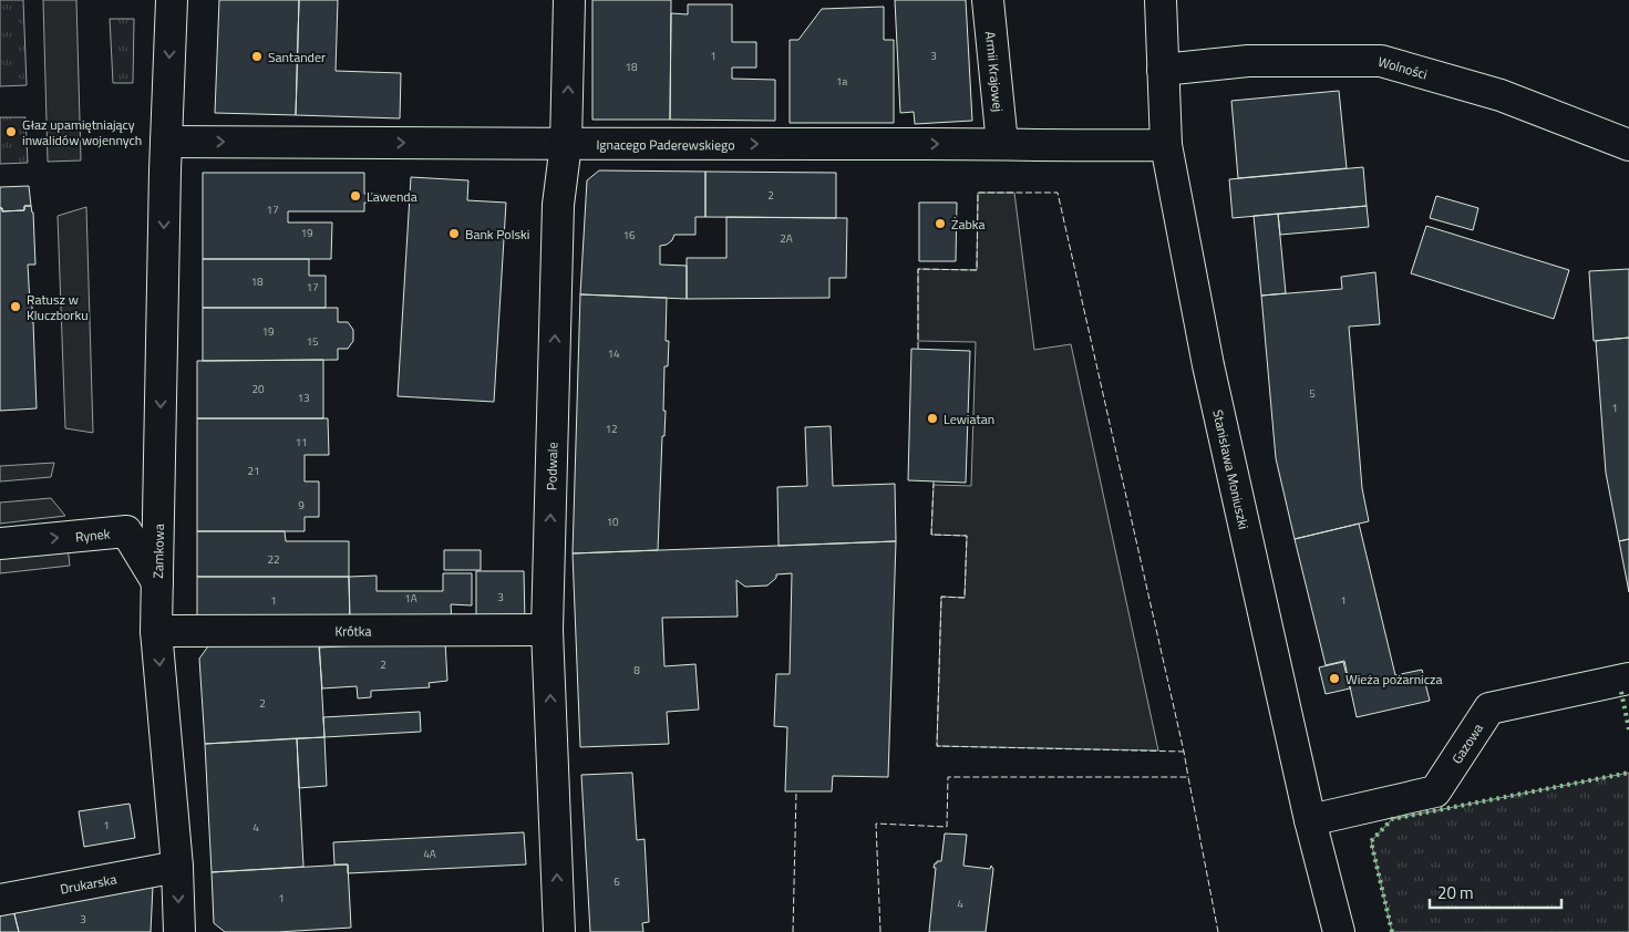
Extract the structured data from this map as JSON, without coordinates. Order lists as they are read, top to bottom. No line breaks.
{"streets":{"street":["Wolności","Armii Krajowej","Ignacego Paderewskiego","Podwale","Stanisława Moniuszki","Rynek","Zamkowa","Krótka","Gazowa","Drukarska"]},"crossings":[["Wolności","Stanisława Moniuszki"],["Armii Krajowej","Ignacego Paderewskiego"],["Ignacego Paderewskiego","Podwale"],["Ignacego Paderewskiego","Stanisława Moniuszki"],["Ignacego Paderewskiego","Zamkowa"],["Podwale","Krótka"],["Stanisława Moniuszki","Gazowa"],["Rynek","Zamkowa"],["Zamkowa","Krótka"],["Zamkowa","Drukarska"]],"one_way":["Ignacego Paderewskiego","Podwale","Rynek","Zamkowa"],"places":["Santander","Głaz upamiętniający inwalidów wojennych","Lawenda","Żabka","Bank Polski","Ratusz w Kluczborku","Lewiatan","Wieża pożarnicza"],"house_numbers":["1","3","18","1a","2","17","19","16","2A","18","17","19","15","14","20","5","13","1","12","11","21","9","10","22","3","1A","1","1","2","8","2","1","4","4A","6","1","4","3"],"scale_bar":"20 m"}
